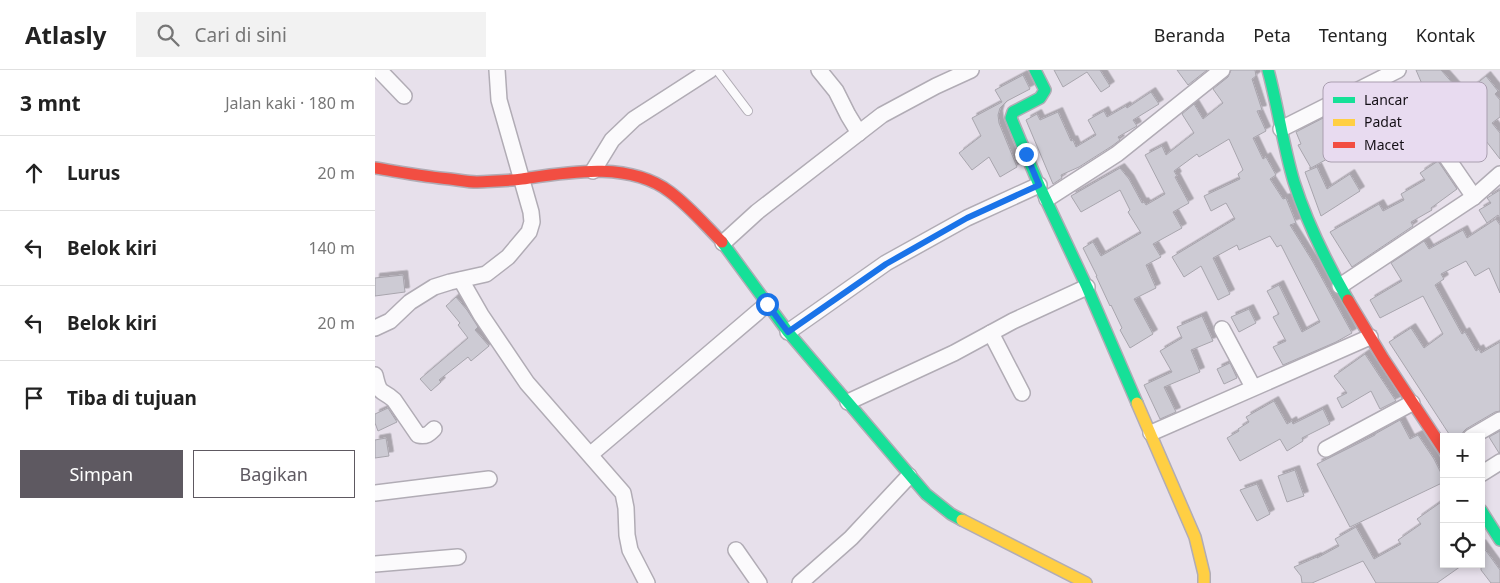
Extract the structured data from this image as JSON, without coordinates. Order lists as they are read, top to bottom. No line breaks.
{"legend":["Lancar","Padat","Macet"],"page":{"header":"Atlasly","search":"Cari di sini","nav":["Beranda","Peta","Tentang","Kontak"],"heading":["3 mnt","Jalan kaki · 180 m"],"list":[["Lurus","20 m"],["Belok kiri","140 m"],["Belok kiri","20 m"],"Tiba di tujuan"],"map_buttons":["+","−"],"buttons":["Simpan","Bagikan"]}}
